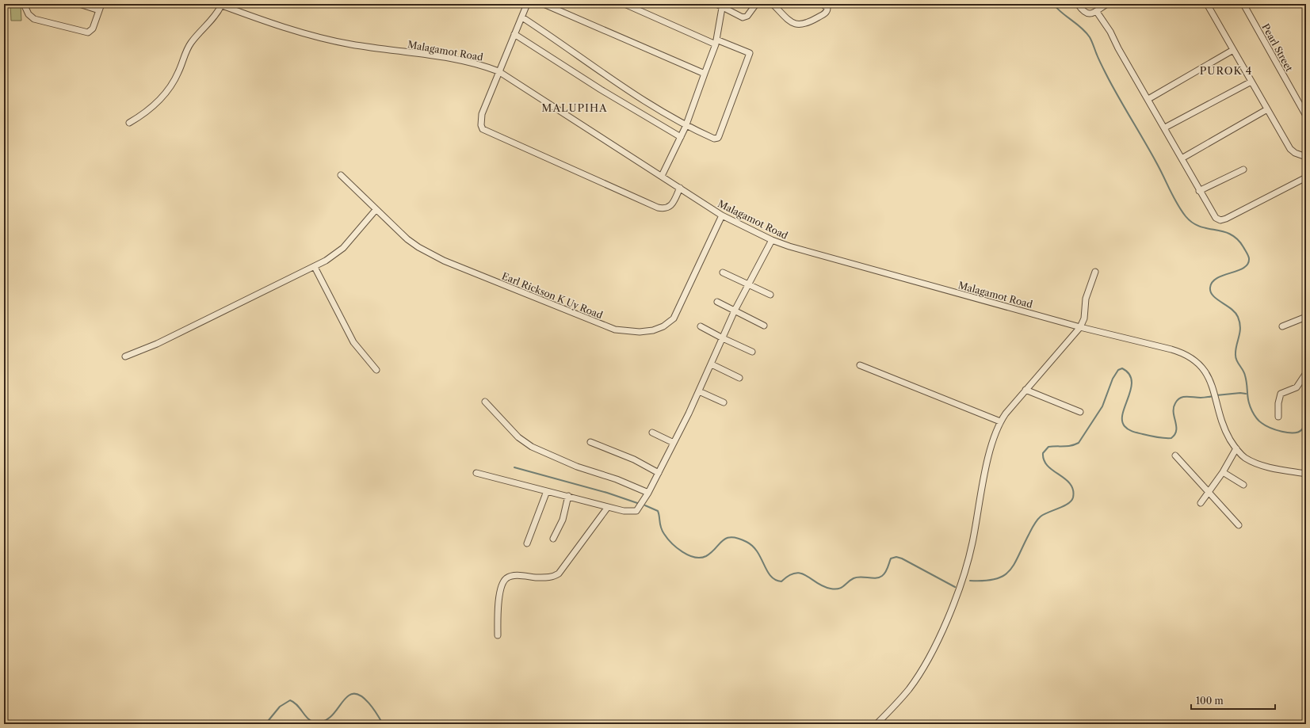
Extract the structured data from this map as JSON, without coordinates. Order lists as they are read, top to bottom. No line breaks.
{"streets":{"street":["Pearl Street","Malagamot Road","Earl Rickson K Uy Road"]},"crossings":[["Malagamot Road","Earl Rickson K Uy Road"]],"districts":["PUROK 4","MALUPIHA"],"scale_bar":"100 m"}
